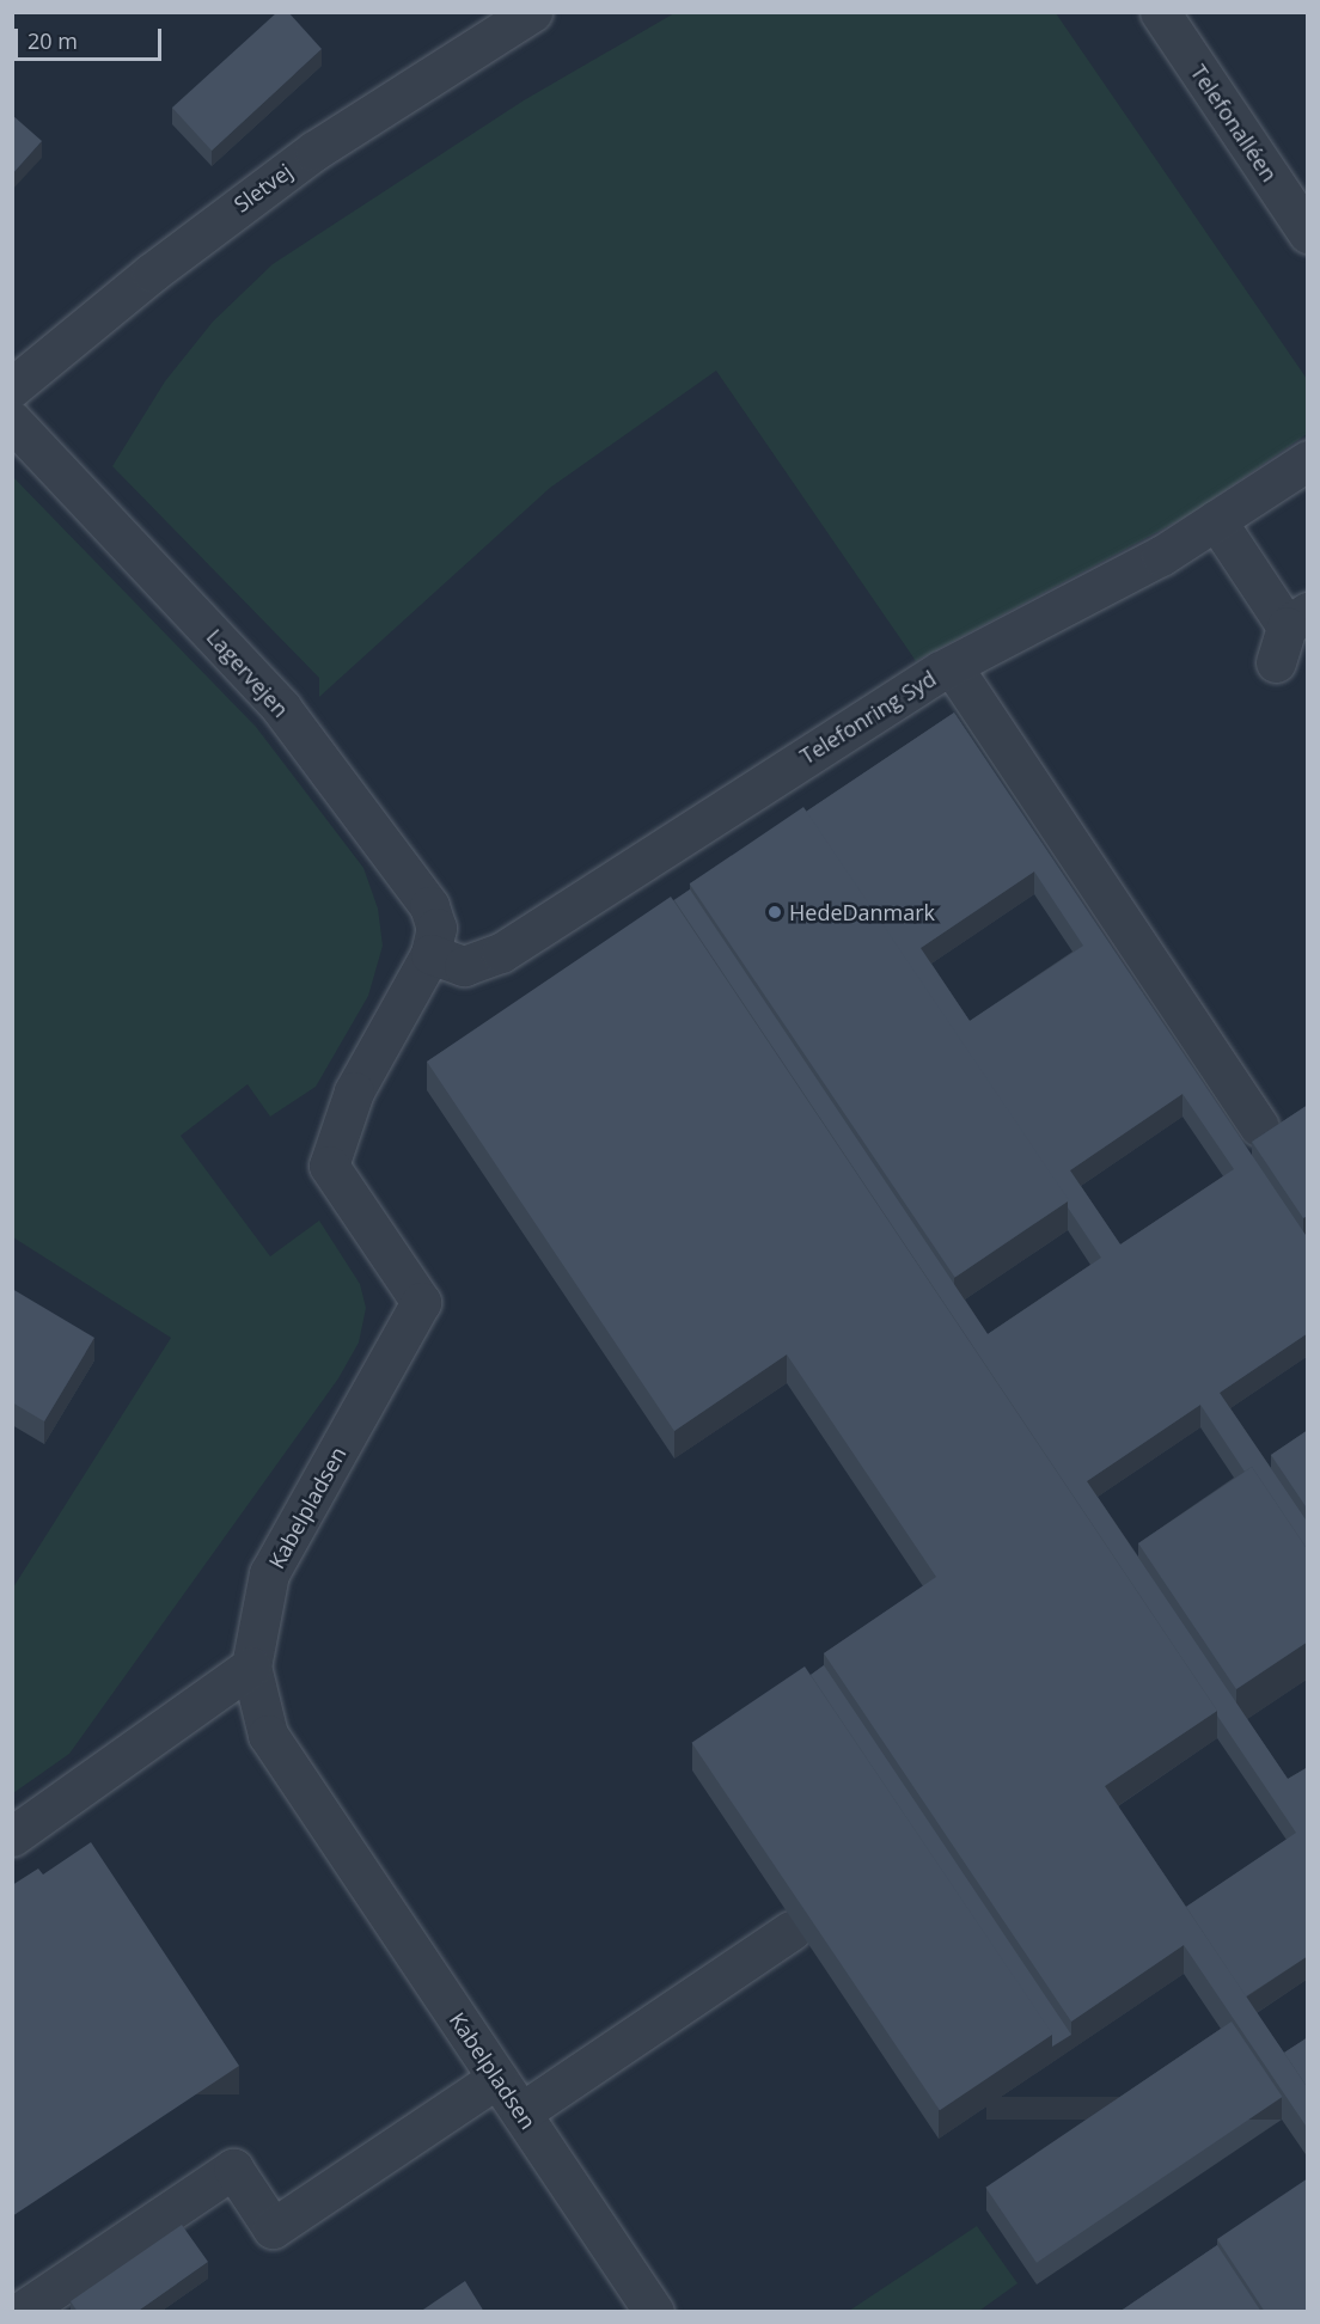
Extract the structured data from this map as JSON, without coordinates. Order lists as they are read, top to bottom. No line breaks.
{"streets":{"street":["Telefonalléen","Sletvej","Lagervejen","Telefonring Syd","Kabelpladsen"]},"crossings":[["Lagervejen","Telefonring Syd"],["Lagervejen","Kabelpladsen"],["Telefonring Syd","Kabelpladsen"]],"places":["HedeDanmark"],"scale_bar":"20 m"}
